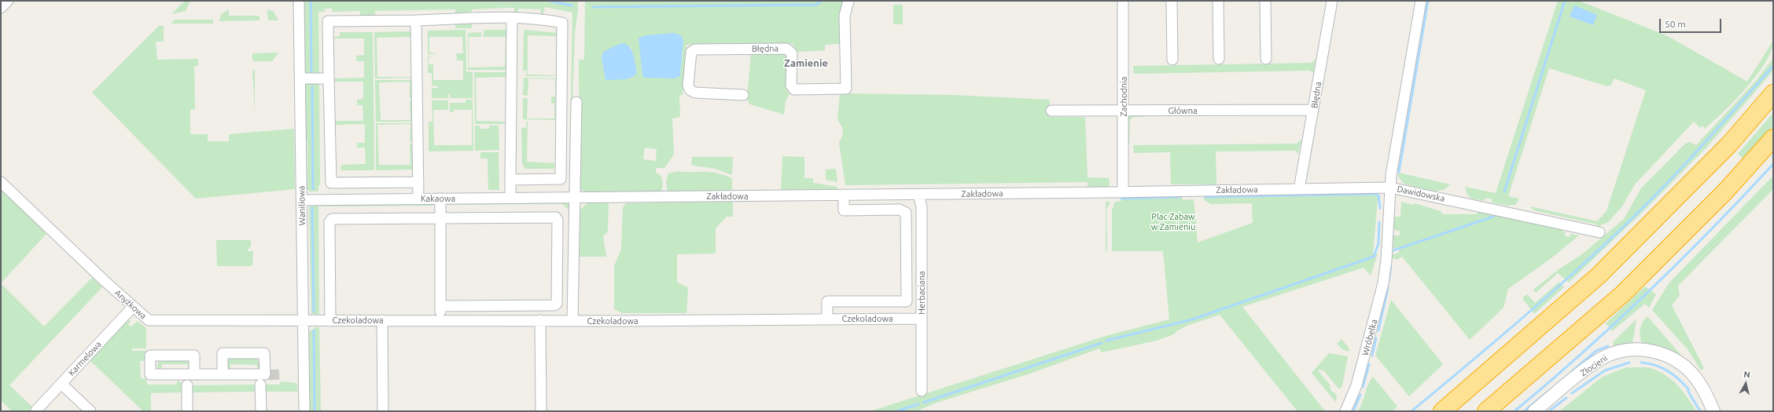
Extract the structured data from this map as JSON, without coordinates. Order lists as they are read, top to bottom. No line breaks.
{"streets":{"street":["Błędna","Zachodnia","Główna","Zakładowa","Dawidowska","Kakaowa","Waniliowa","Herbaciana","Anyżkowa","Czekoladowa","Wróbelka","Karmelowa","Złocieni"]},"crossings":[["Błędna","Główna"],["Błędna","Zakładowa"],["Zachodnia","Główna"],["Zachodnia","Zakładowa"],["Zakładowa","Dawidowska"],["Zakładowa","Kakaowa"],["Zakładowa","Herbaciana"],["Zakładowa","Wróbelka"],["Dawidowska","Wróbelka"],["Kakaowa","Waniliowa"],["Waniliowa","Anyżkowa"],["Waniliowa","Czekoladowa"],["Herbaciana","Czekoladowa"],["Anyżkowa","Czekoladowa"],["Anyżkowa","Karmelowa"]],"districts":["Zamienie"],"parks":["Plac Zabaw w Zamieniu"],"scale_bar":"50 m","north":"top"}
